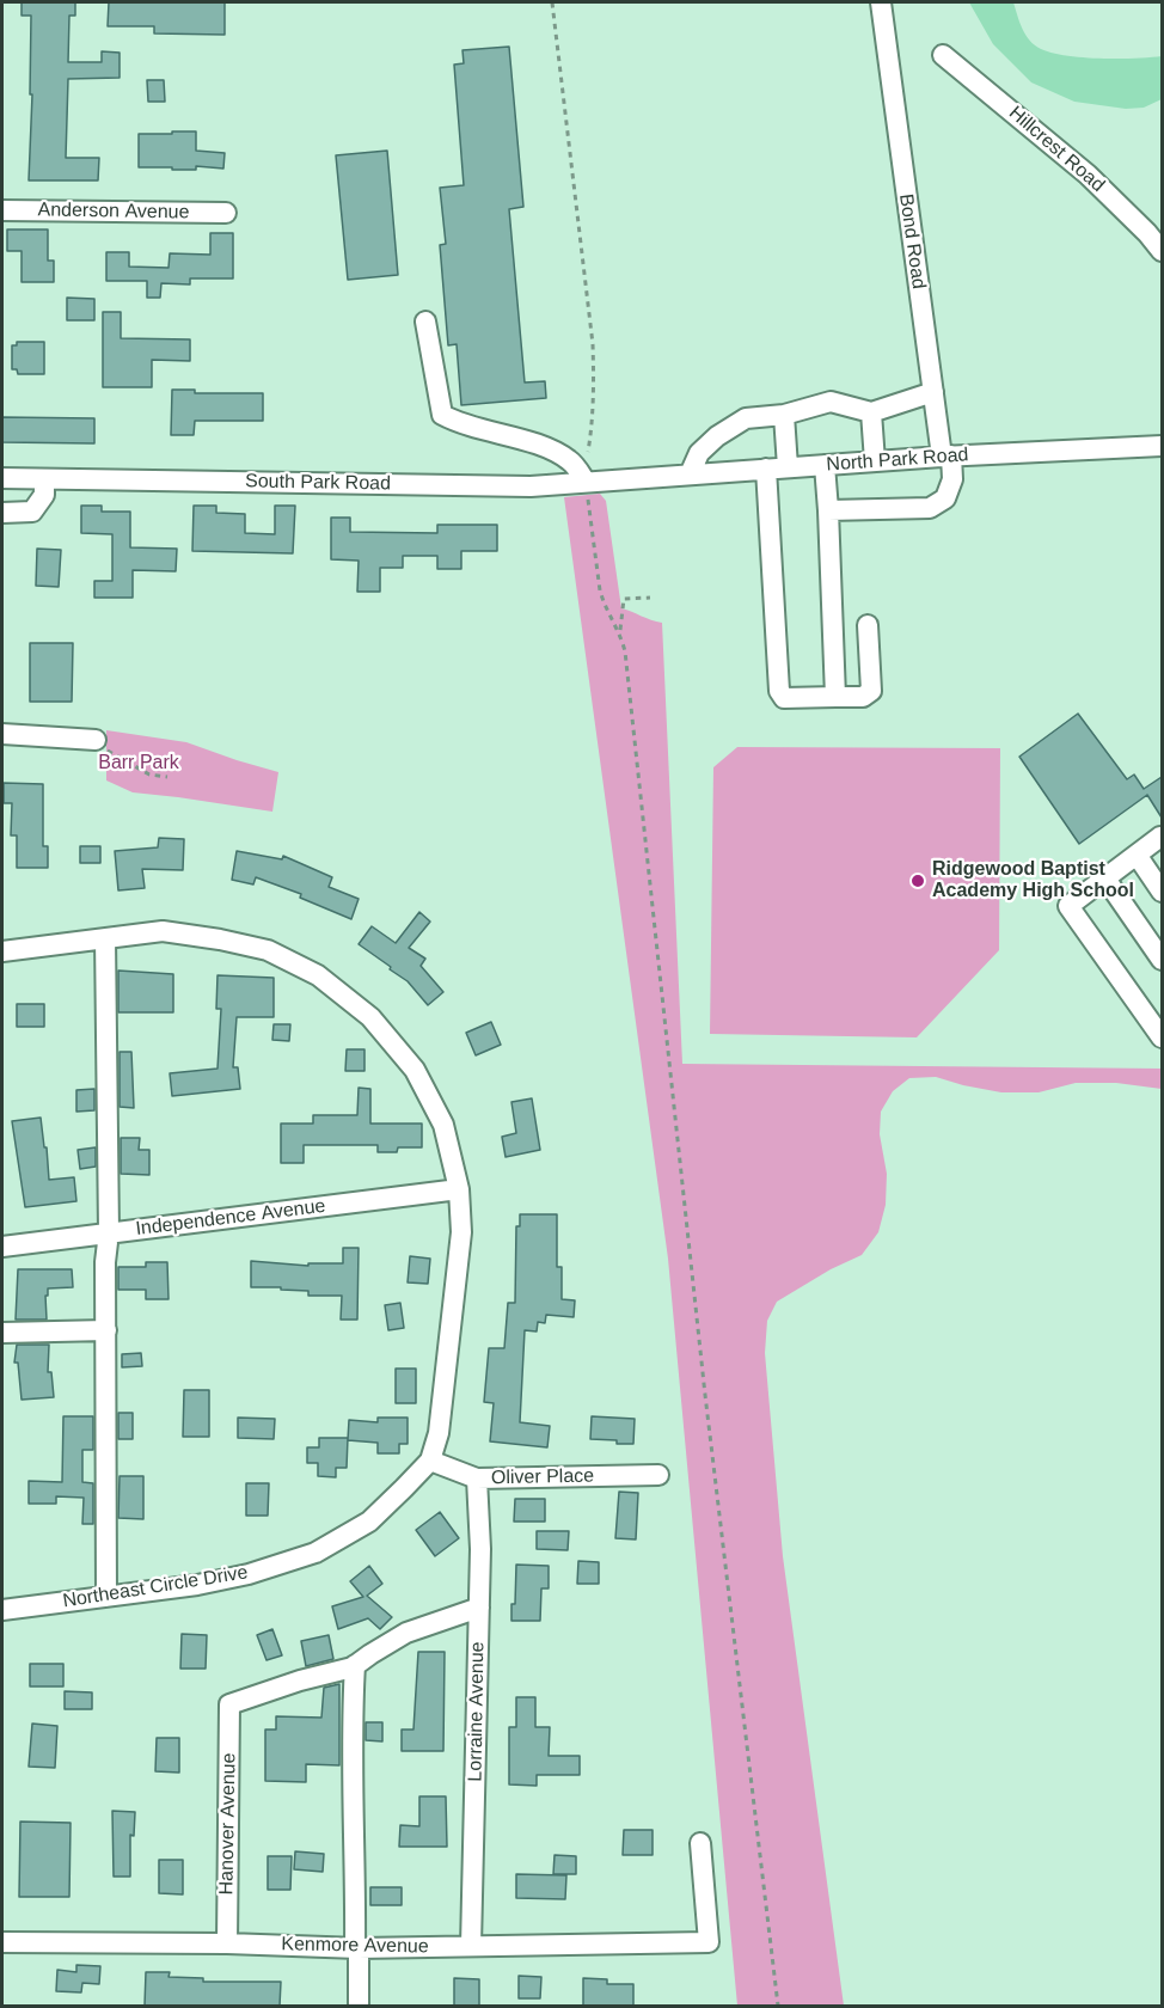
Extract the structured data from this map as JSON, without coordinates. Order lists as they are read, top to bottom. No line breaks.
{"streets":{"street":["Hillcrest Road","Anderson Avenue","Bond Road","North Park Road","South Park Road","Independence Avenue","Oliver Place","Northeast Circle Drive","Lorraine Avenue","Hanover Avenue","Kenmore Avenue"]},"crossings":[["Bond Road","North Park Road"],["North Park Road","South Park Road"],["Oliver Place","Northeast Circle Drive"],["Oliver Place","Lorraine Avenue"],["Lorraine Avenue","Kenmore Avenue"],["Hanover Avenue","Kenmore Avenue"]],"parks":["Barr Park"],"places":["Ridgewood Baptist Academy High School"]}
